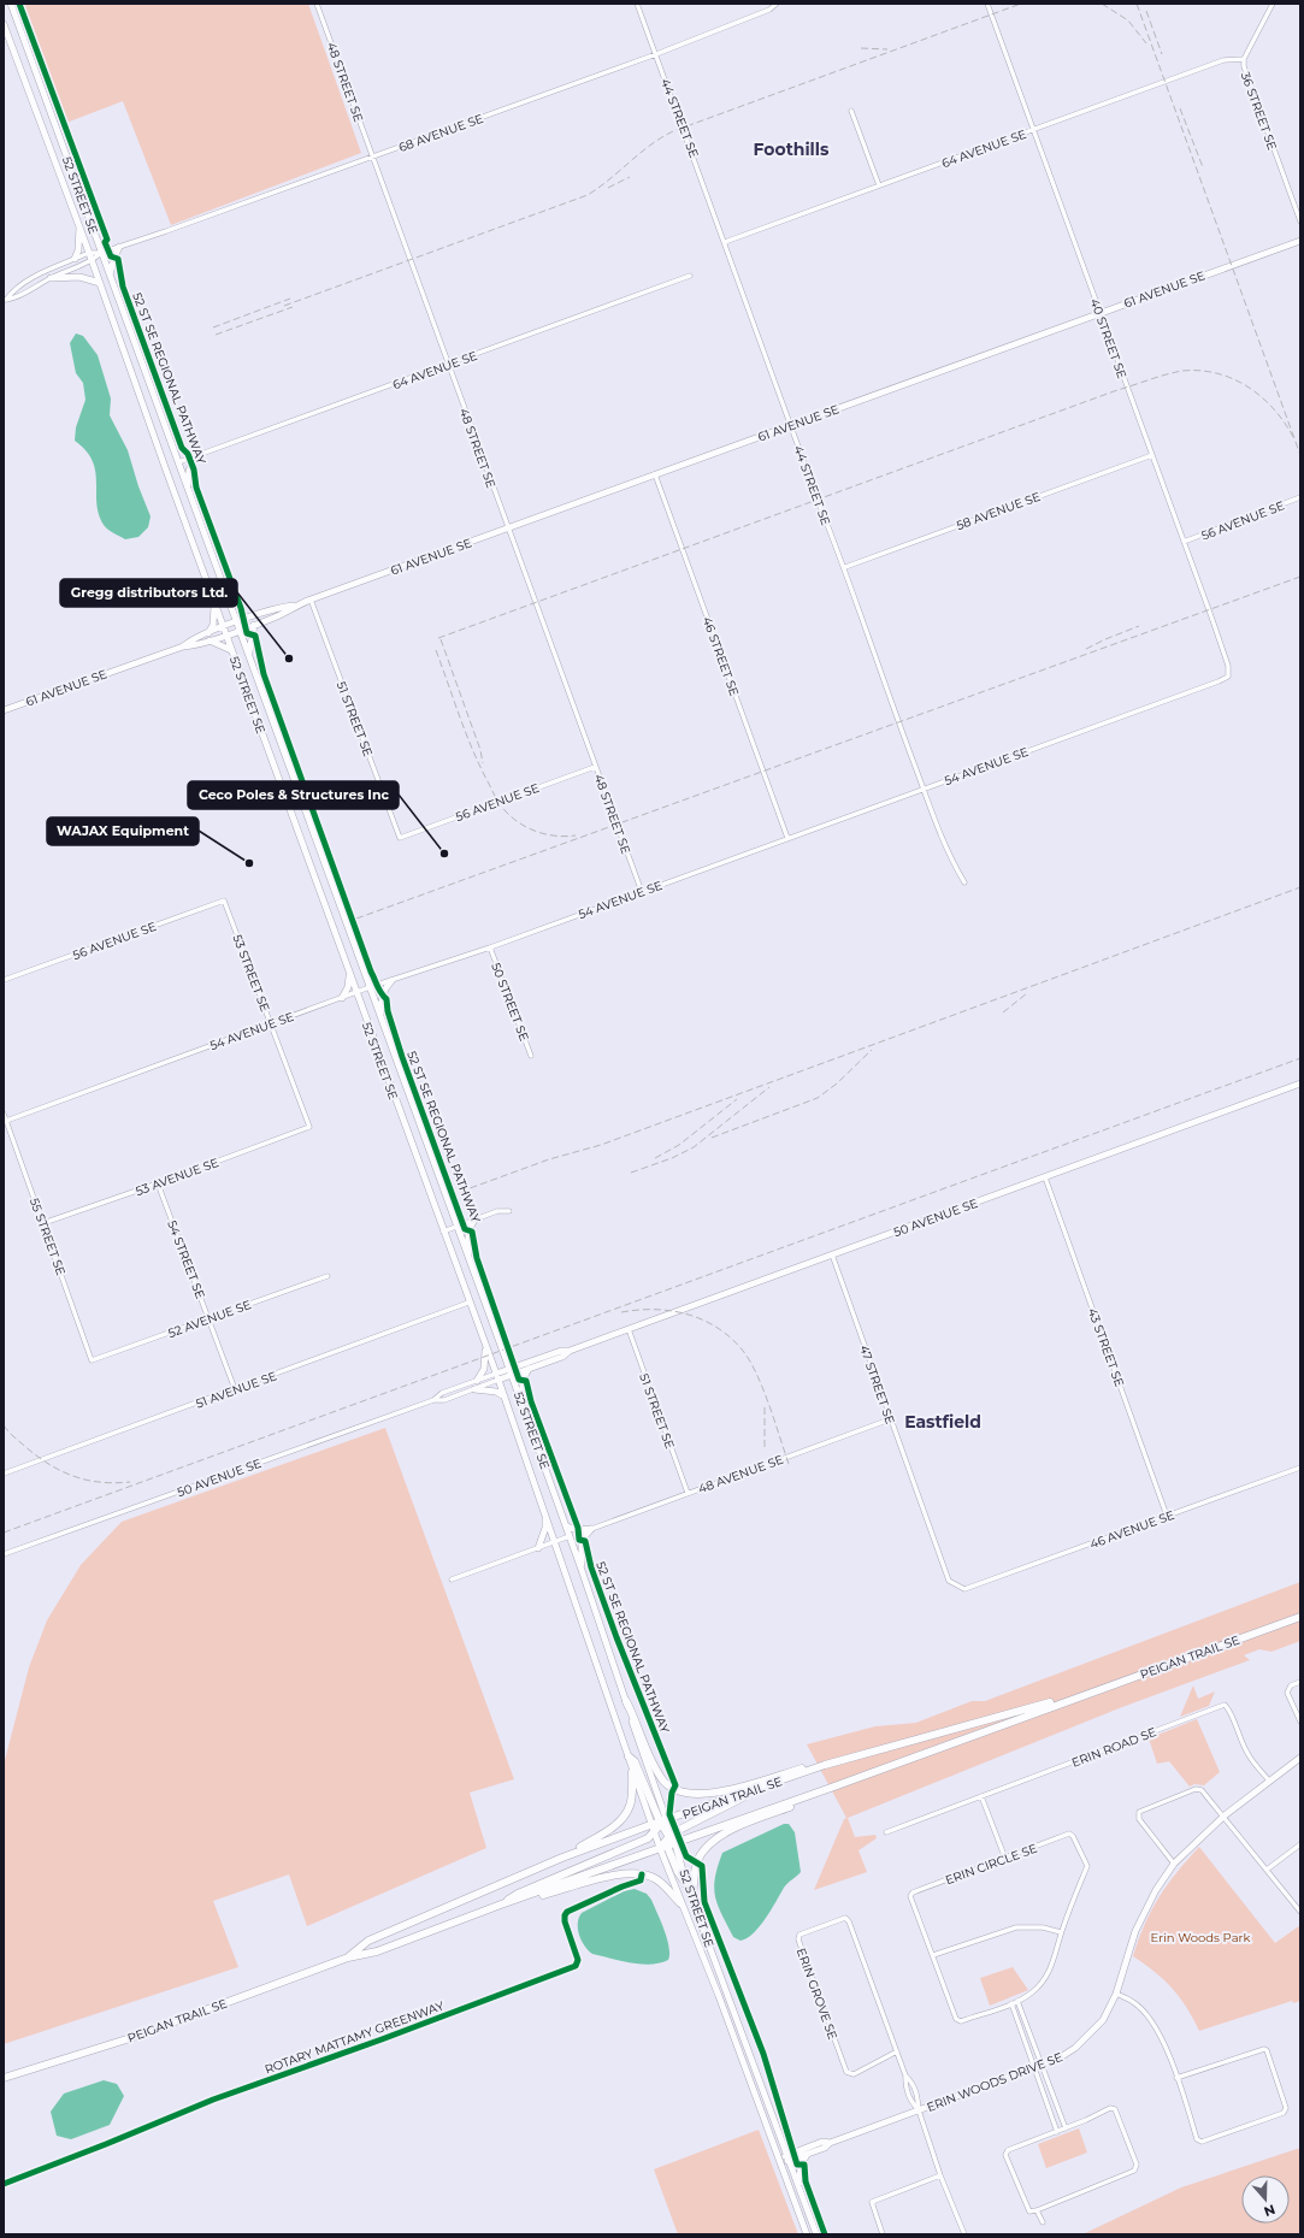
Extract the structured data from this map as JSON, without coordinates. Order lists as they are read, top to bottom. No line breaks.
{"streets":{"main road":["52 STREET SE","61 AVENUE SE","50 AVENUE SE","PEIGAN TRAIL SE","ERIN WOODS DRIVE SE"],"street":["48 STREET SE","36 STREET SE","44 STREET SE","68 AVENUE SE","64 AVENUE SE","40 STREET SE","58 AVENUE SE","56 AVENUE SE","46 STREET SE","51 STREET SE","54 AVENUE SE","53 STREET SE","50 STREET SE","53 AVENUE SE","55 STREET SE","54 STREET SE","52 AVENUE SE","43 STREET SE","47 STREET SE","51 AVENUE SE","48 AVENUE SE","46 AVENUE SE","ERIN ROAD SE","ERIN CIRCLE SE","ERIN GROVE SE"],"cycle path":["52 ST SE REGIONAL PATHWAY","ROTARY MATTAMY GREENWAY"]},"crossings":[["48 STREET SE","68 AVENUE SE"],["48 STREET SE","64 AVENUE SE"],["48 STREET SE","61 AVENUE SE"],["48 STREET SE","56 AVENUE SE"],["48 STREET SE","54 AVENUE SE"],["36 STREET SE","64 AVENUE SE"],["44 STREET SE","68 AVENUE SE"],["44 STREET SE","64 AVENUE SE"],["44 STREET SE","61 AVENUE SE"],["44 STREET SE","58 AVENUE SE"],["44 STREET SE","54 AVENUE SE"],["68 AVENUE SE","52 STREET SE"],["64 AVENUE SE","52 STREET SE"],["64 AVENUE SE","40 STREET SE"],["52 STREET SE","61 AVENUE SE"],["52 STREET SE","54 AVENUE SE"],["52 STREET SE","50 AVENUE SE"],["52 STREET SE","51 AVENUE SE"],["52 STREET SE","PEIGAN TRAIL SE"],["52 STREET SE","ERIN WOODS DRIVE SE"],["61 AVENUE SE","40 STREET SE"],["61 AVENUE SE","46 STREET SE"],["61 AVENUE SE","51 STREET SE"],["40 STREET SE","58 AVENUE SE"],["40 STREET SE","56 AVENUE SE"],["40 STREET SE","54 AVENUE SE"],["56 AVENUE SE","51 STREET SE"],["56 AVENUE SE","53 STREET SE"],["46 STREET SE","54 AVENUE SE"],["51 STREET SE","50 AVENUE SE"],["51 STREET SE","48 AVENUE SE"],["54 AVENUE SE","53 STREET SE"],["54 AVENUE SE","50 STREET SE"],["54 AVENUE SE","55 STREET SE"],["53 STREET SE","53 AVENUE SE"],["53 AVENUE SE","55 STREET SE"],["53 AVENUE SE","54 STREET SE"],["50 AVENUE SE","43 STREET SE"],["50 AVENUE SE","47 STREET SE"],["55 STREET SE","52 AVENUE SE"],["54 STREET SE","52 AVENUE SE"],["54 STREET SE","51 AVENUE SE"],["43 STREET SE","46 AVENUE SE"],["47 STREET SE","48 AVENUE SE"],["47 STREET SE","46 AVENUE SE"],["ERIN ROAD SE","ERIN WOODS DRIVE SE"],["ERIN GROVE SE","ERIN WOODS DRIVE SE"]],"districts":["Foothills","Eastfield"],"parks":["Erin Woods Park"],"places":["Gregg distributors Ltd.","Ceco Poles & Structures Inc","WAJAX Equipment"],"north":"bottom"}
